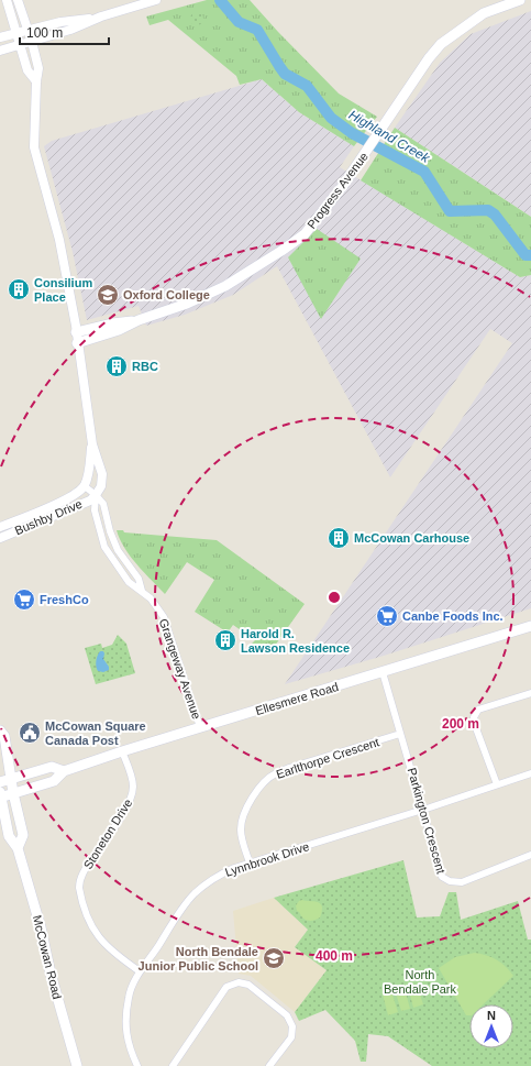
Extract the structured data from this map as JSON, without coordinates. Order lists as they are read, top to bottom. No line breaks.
{"streets":{"main road":["Progress Avenue","Ellesmere Road","McCowan Road"],"street":["Bushby Drive","Grangeway Avenue","Earlthorpe Crescent","Parkington Crescent","Stoneton Drive","Lynnbrook Drive"]},"crossings":[["Progress Avenue","Grangeway Avenue"],["Bushby Drive","Grangeway Avenue"],["Grangeway Avenue","Ellesmere Road"],["Ellesmere Road","Parkington Crescent"],["Ellesmere Road","Stoneton Drive"],["Ellesmere Road","McCowan Road"],["Earlthorpe Crescent","Parkington Crescent"],["Earlthorpe Crescent","Lynnbrook Drive"],["Parkington Crescent","Lynnbrook Drive"],["Stoneton Drive","Lynnbrook Drive"]],"water":["Highland Creek"],"parks":["North Bendale Park"],"places":{"building":["Consilium Place","RBC","McCowan Carhouse","Harold R. Lawson Residence"],"school or university":["Oxford College","North Bendale Junior Public School"],"supermarket":["FreshCo","Canbe Foods Inc."],"public building":["McCowan Square Canada Post"]},"scale_bar":"100 m","north":"top","rings":["200 m","400 m"]}
